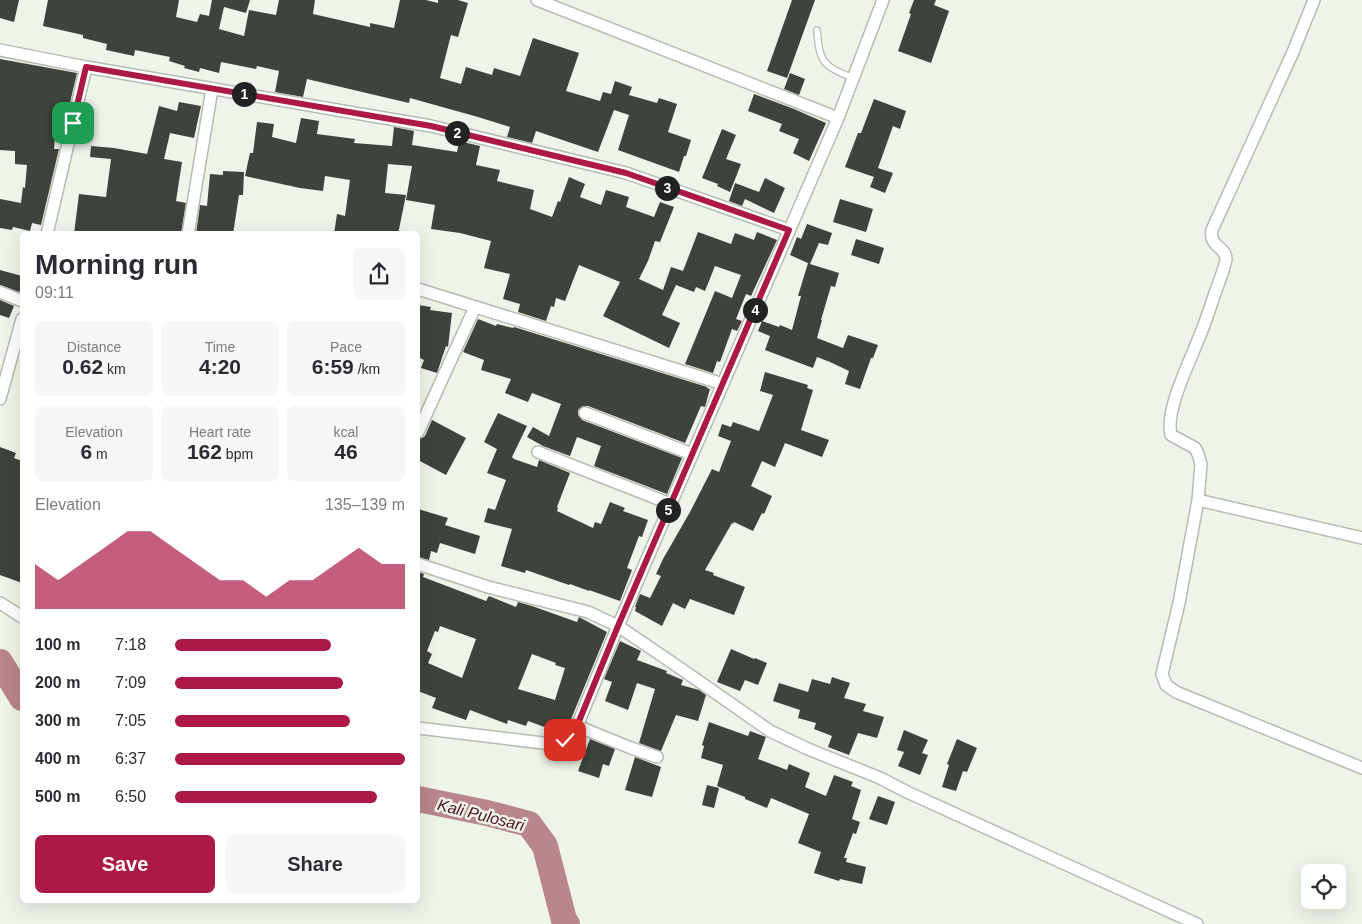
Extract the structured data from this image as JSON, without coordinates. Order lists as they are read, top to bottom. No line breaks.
{"water":["Kali Pulosari"],"page":{"pins":["1","2","3","4","5"],"heading":["Morning run","09:11"],"stats":[["Distance","0.62 km"],["Time","4:20"],["Pace","6:59 /km"],["Elevation","6 m"],["Heart rate","162 bpm"],["kcal","46"]],"chart":["Elevation","135–139 m"],"list":[{"name":"100 m","note":"7:18"},{"name":"200 m","note":"7:09"},{"name":"300 m","note":"7:05"},{"name":"400 m","note":"6:37"},{"name":"500 m","note":"6:50"}],"buttons":["Save","Share"]}}
